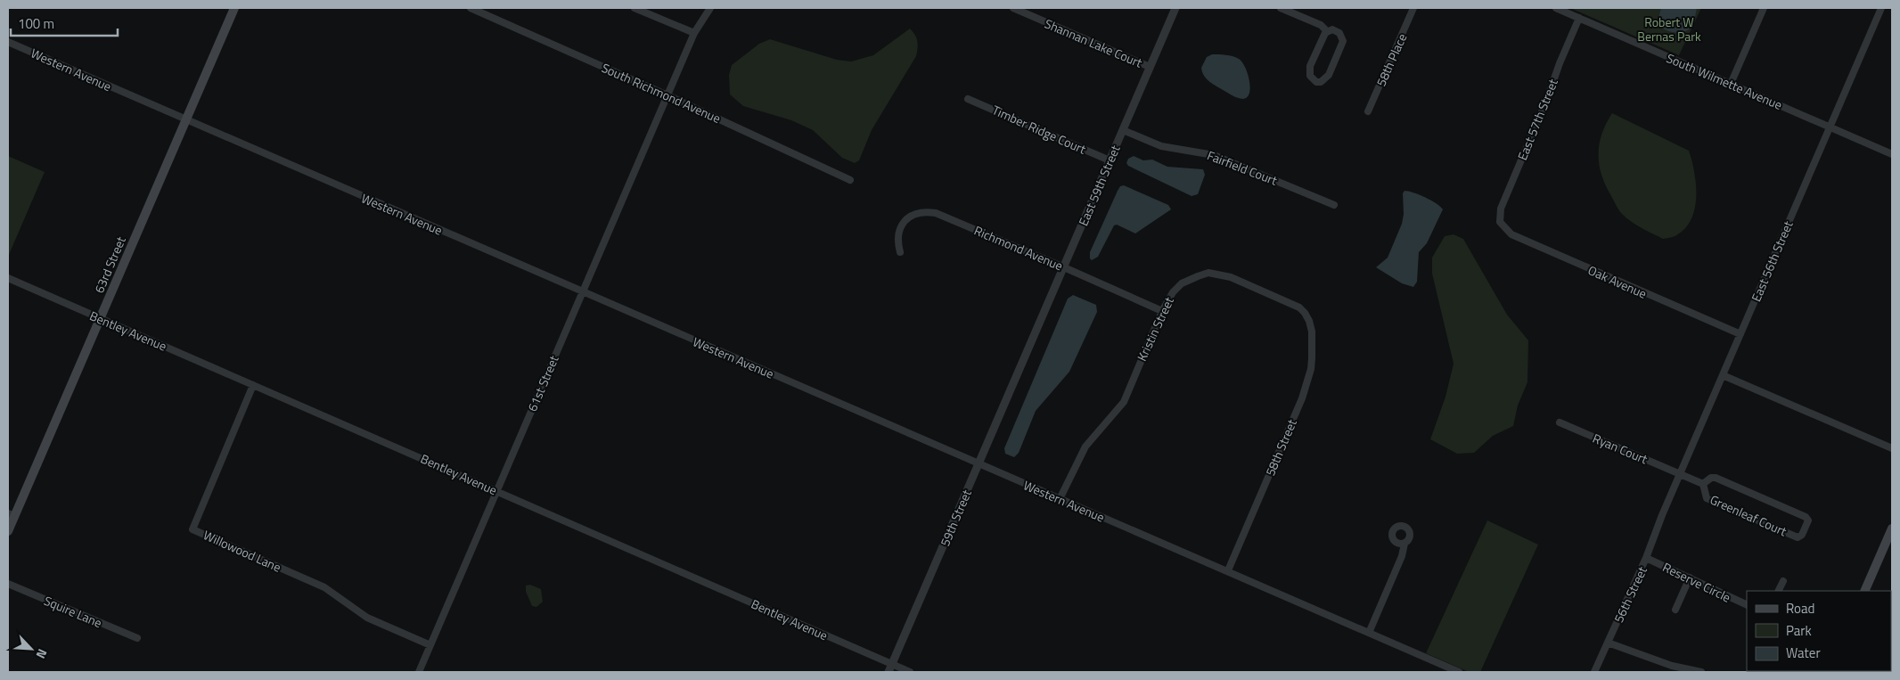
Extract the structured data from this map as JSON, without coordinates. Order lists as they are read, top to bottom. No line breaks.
{"streets":{"main road":["63rd Street"],"street":["Shannan Lake Court","58th Place","Western Avenue","South Wilmette Avenue","South Richmond Avenue","East 57th Street","Timber Ridge Court","Fairfield Court","East 59th Street","Richmond Avenue","East 56th Street","Oak Avenue","Kristin Street","Bentley Avenue","61st Street","58th Street","Ryan Court","Greenleaf Court","59th Street","Willowood Lane","Reserve Circle","56th Street","Squire Lane"]},"crossings":[["Shannan Lake Court","East 59th Street"],["Western Avenue","63rd Street"],["Western Avenue","Kristin Street"],["Western Avenue","61st Street"],["Western Avenue","58th Street"],["Western Avenue","59th Street"],["South Wilmette Avenue","East 57th Street"],["South Wilmette Avenue","East 56th Street"],["South Richmond Avenue","61st Street"],["East 57th Street","Oak Avenue"],["Timber Ridge Court","East 59th Street"],["Fairfield Court","East 59th Street"],["East 59th Street","Richmond Avenue"],["East 59th Street","59th Street"],["Richmond Avenue","Kristin Street"],["East 56th Street","Oak Avenue"],["East 56th Street","Ryan Court"],["East 56th Street","Greenleaf Court"],["East 56th Street","56th Street"],["63rd Street","Bentley Avenue"],["Kristin Street","58th Street"],["Bentley Avenue","61st Street"],["Bentley Avenue","59th Street"],["Bentley Avenue","Willowood Lane"],["61st Street","Willowood Lane"],["Ryan Court","Greenleaf Court"],["Reserve Circle","56th Street"]],"parks":["Robert W Bernas Park"],"legend":["Road","Park","Water"],"scale_bar":"100 m","north":"bottom right"}
